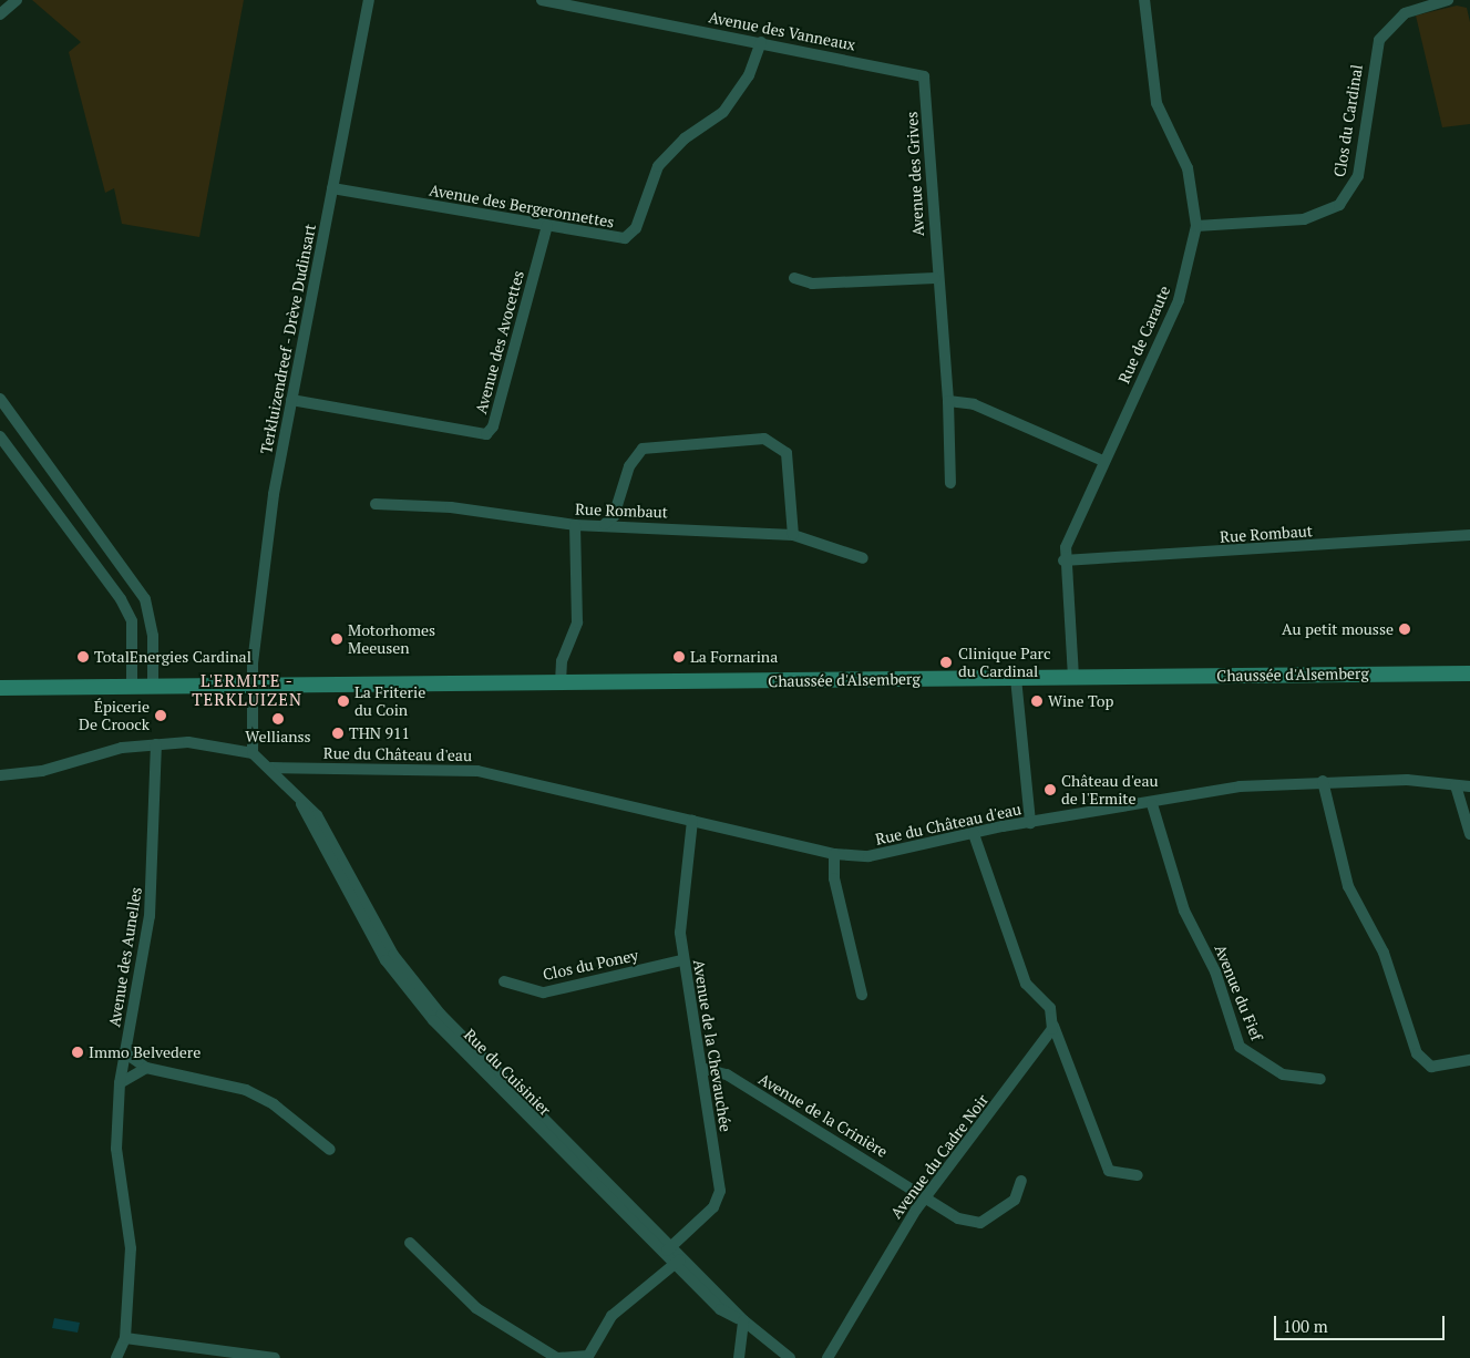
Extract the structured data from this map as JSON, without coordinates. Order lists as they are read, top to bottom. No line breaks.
{"streets":{"main road":["Chaussée d'Alsemberg"],"street":["Avenue des Vanneaux","Clos du Cardinal","Avenue des Grives","Avenue des Bergeronnettes","Rue de Caraute","Terkluizendreef - Drève Dudinsart","Avenue des Avocettes","Rue Rombaut","Rue du Château d'eau","Avenue des Aunelles","Clos du Poney","Avenue du Fief","Avenue de la Chevauchée","Rue du Cuisinier","Avenue de la Crinière","Avenue du Cadre Noir"]},"crossings":[["Avenue des Vanneaux","Avenue des Grives"],["Avenue des Vanneaux","Avenue des Bergeronnettes"],["Clos du Cardinal","Rue de Caraute"],["Avenue des Bergeronnettes","Terkluizendreef - Drève Dudinsart"],["Avenue des Bergeronnettes","Avenue des Avocettes"],["Rue de Caraute","Rue Rombaut"],["Rue de Caraute","Chaussée d'Alsemberg"],["Terkluizendreef - Drève Dudinsart","Avenue des Avocettes"],["Terkluizendreef - Drève Dudinsart","Chaussée d'Alsemberg"],["Terkluizendreef - Drève Dudinsart","Rue du Cuisinier"],["Rue du Château d'eau","Avenue du Fief"],["Rue du Château d'eau","Avenue de la Chevauchée"],["Rue du Château d'eau","Rue du Cuisinier"],["Clos du Poney","Avenue de la Chevauchée"],["Avenue de la Chevauchée","Rue du Cuisinier"],["Avenue de la Chevauchée","Avenue de la Crinière"],["Avenue de la Crinière","Avenue du Cadre Noir"]],"districts":["L'ERMITE - TERKLUIZEN"],"places":["Au petit mousse","Motorhomes Meeusen","TotalEnergies Cardinal","La Fornarina","Clinique Parc du Cardinal","La Friterie du Coin","Wine Top","Épicerie De Croock","Wellianss","THN 911","Château d'eau de l'Ermite","Immo Belvedere"],"scale_bar":"100 m"}
